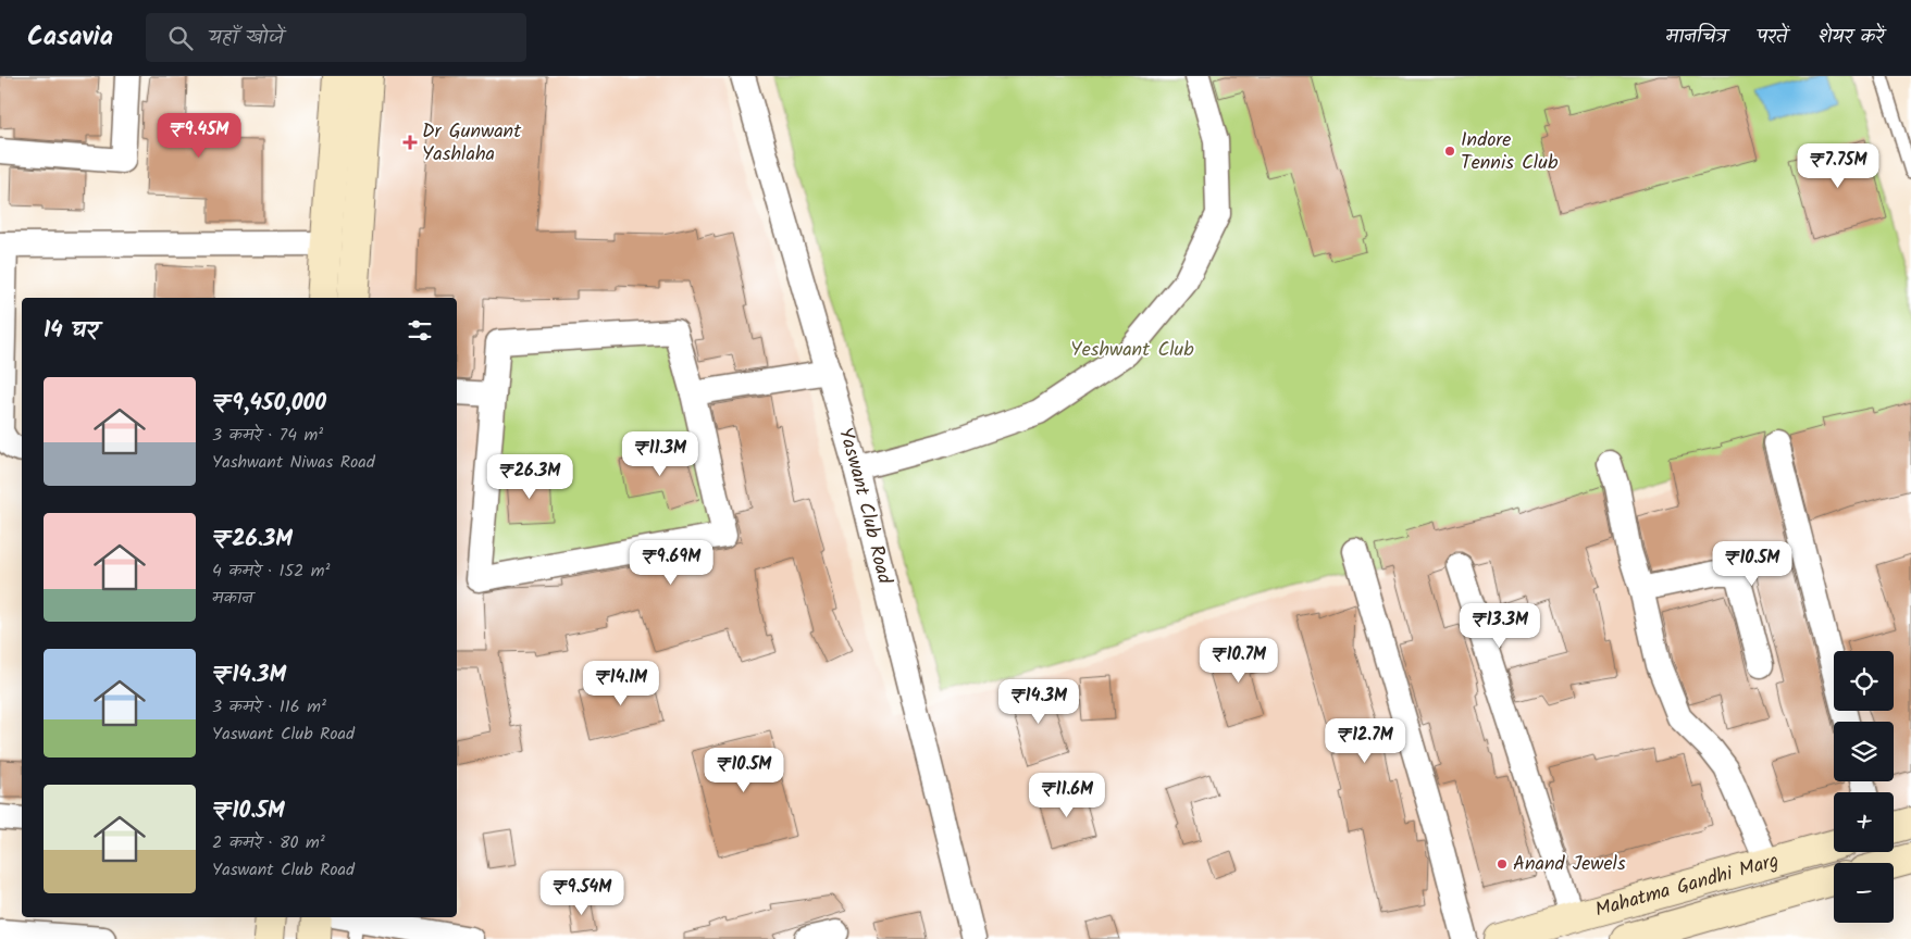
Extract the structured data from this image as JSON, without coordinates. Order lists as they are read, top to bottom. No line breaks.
{"streets":{"main road":["Mahatma Gandhi Marg"],"street":["Yaswant Club Road"]},"parks":["Yeshwant Club"],"places":{"health":["Dr Gunwant Yashlaha"],"other":["Indore Tennis Club","Anand Jewels"]},"page":{"header":"Casavia","search":"यहाँ खोजें","nav":["मानचित्र","परतें","शेयर करें"],"price":["₹9.45M","₹7.75M","₹11.3M","₹26.3M","₹9.69M","₹10.5M","₹13.3M","₹10.7M","₹14.1M","₹14.3M","₹12.7M","₹10.5M","₹11.6M","₹9.54M"],"heading":"14 घर","list":[{"name":"₹9,450,000","note":"3 कमरे · 74 m² · Yashwant Niwas Road"},{"name":"₹26.3M","note":"4 कमरे · 152 m² · मकान"},{"name":"₹14.3M","note":"3 कमरे · 116 m² · Yaswant Club Road"},{"name":"₹10.5M","note":"2 कमरे · 80 m² · Yaswant Club Road"}],"map_buttons":["+","−"]}}
